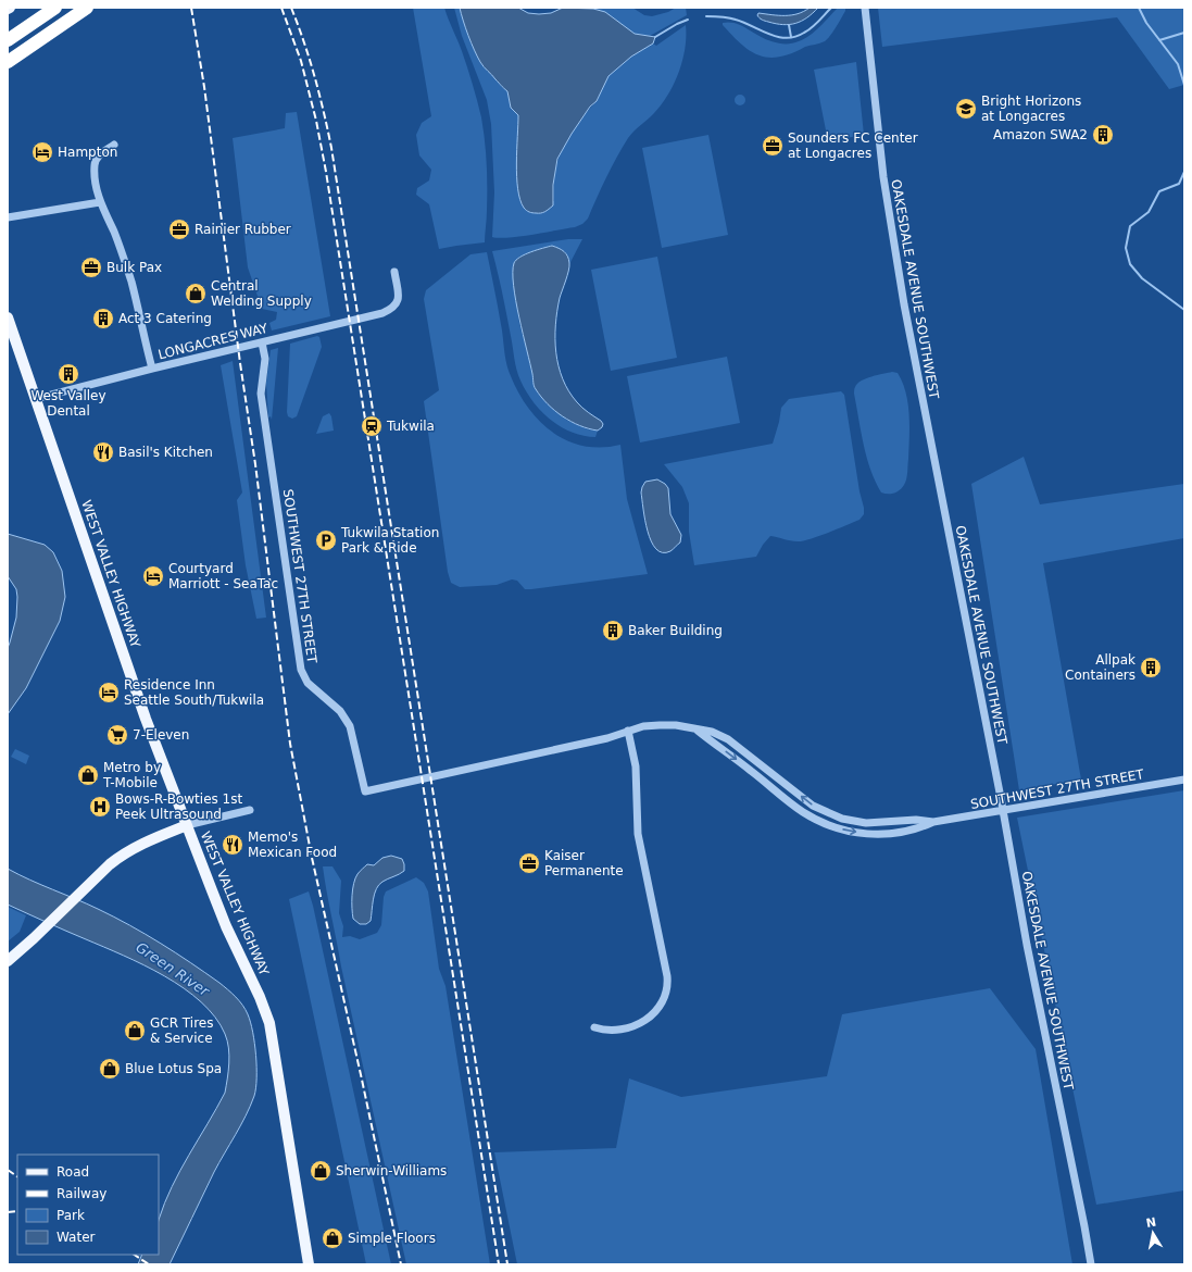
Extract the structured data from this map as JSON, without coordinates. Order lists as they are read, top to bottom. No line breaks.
{"streets":{"main road":["WEST VALLEY HIGHWAY"],"street":["OAKESDALE AVENUE SOUTHWEST","LONGACRES WAY","SOUTHWEST 27TH STREET"]},"crossings":[["OAKESDALE AVENUE SOUTHWEST","SOUTHWEST 27TH STREET"],["LONGACRES WAY","WEST VALLEY HIGHWAY"],["LONGACRES WAY","SOUTHWEST 27TH STREET"]],"water":["Green River"],"places":{"school or university":["Bright Horizons at Longacres"],"building":["Amazon SWA2","Act 3 Catering","West Valley Dental","Baker Building","Allpak Containers"],"office":["Sounders FC Center at Longacres","Rainier Rubber","Bulk Pax","Kaiser Permanente"],"hotel":["Hampton","Courtyard Marriott - SeaTac","Residence Inn Seattle South/Tukwila"],"shop":["Central Welding Supply","Metro by T-Mobile","GCR Tires & Service","Blue Lotus Spa","Sherwin-Williams","Simple Floors"],"station":["Tukwila"],"restaurant":["Basil's Kitchen","Memo's Mexican Food"],"parking":["Tukwila Station Park & Ride"],"supermarket":["7-Eleven"],"hospital":["Bows-R-Bowties 1st Peek Ultrasound"]},"legend":["Road","Railway","Park","Water"],"north":"top"}
